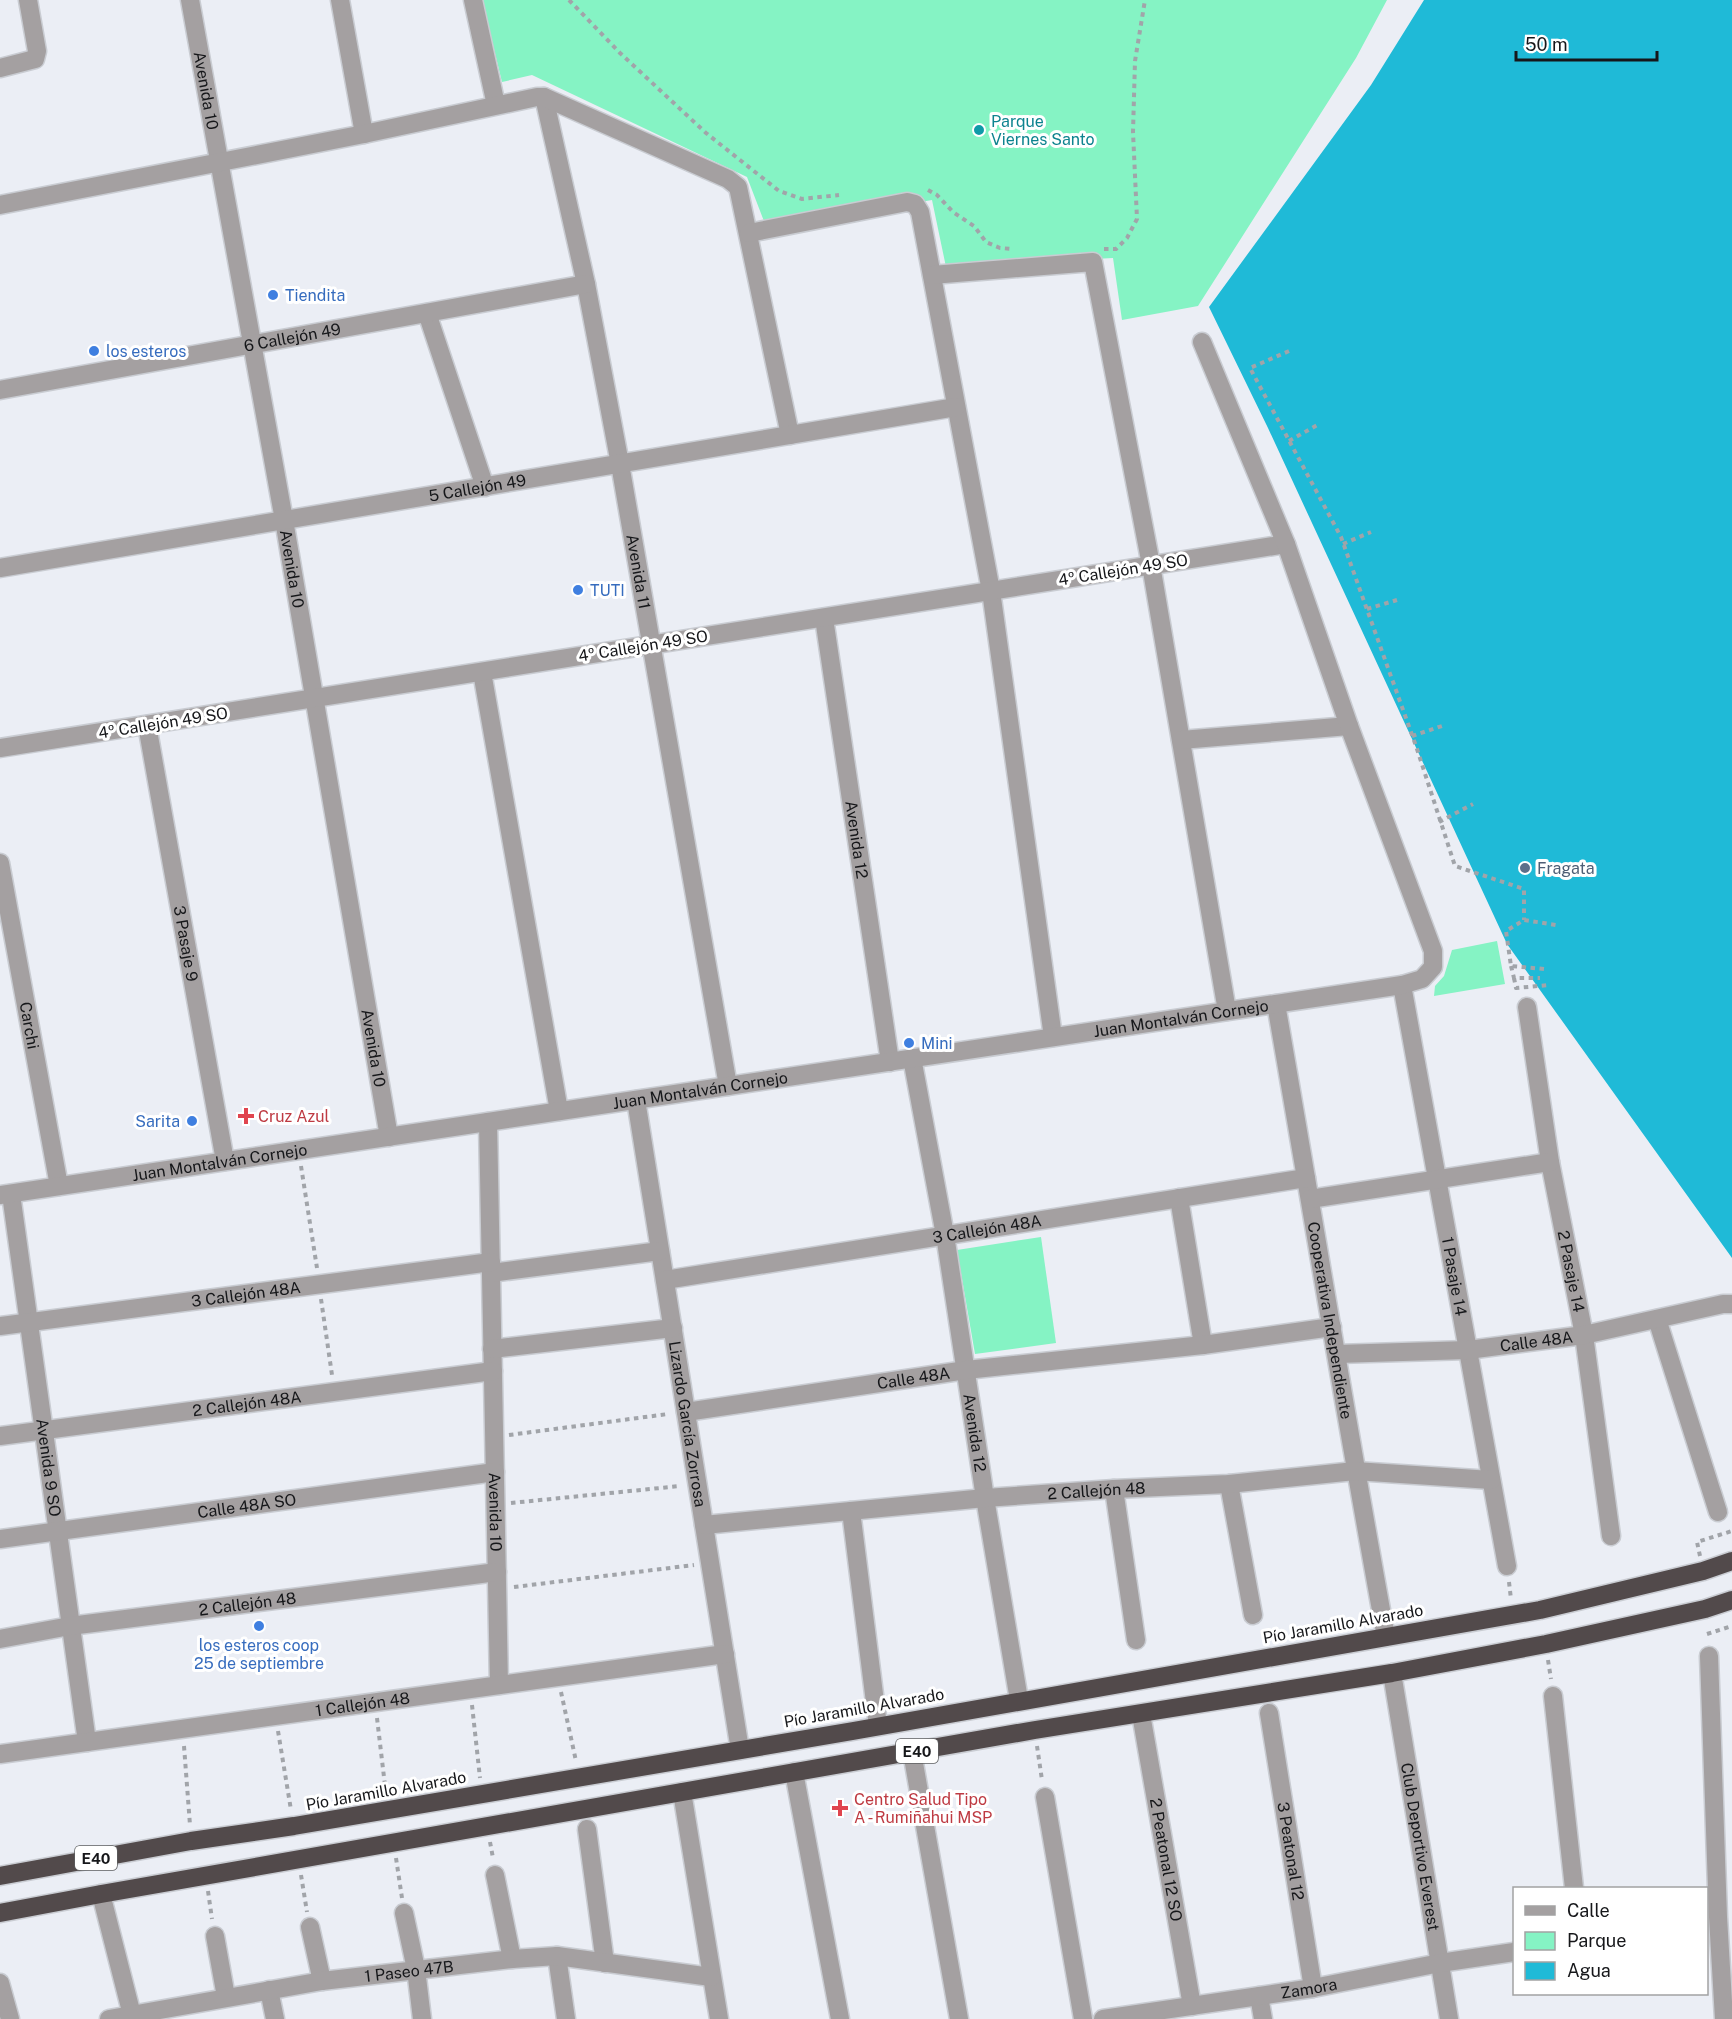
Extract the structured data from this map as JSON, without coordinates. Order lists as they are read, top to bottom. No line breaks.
{"streets":{"highway":["Pío Jaramillo Alvarado","E40"],"street":["Avenida 10","6 Callejón 49","5 Callejón 49","4º Callejón 49 SO","Avenida 11","Avenida 12","3 Pasaje 9","Juan Montalván Cornejo","Carchi","3 Callejón 48A","2 Pasaje 14","1 Pasaje 14","Cooperativa Independiente","Calle 48A","2 Callejón 48A","Lizardo García Zorrosa","Avenida 9 SO","2 Callejón 48","Calle 48A SO","1 Callejón 48","Club Deportivo Everest","3 Peatonal 12","2 Peatonal 12 SO","1 Paseo 47B","Zamora"]},"crossings":[["Avenida 10","6 Callejón 49"],["Avenida 10","5 Callejón 49"],["Avenida 10","4º Callejón 49 SO"],["Avenida 10","Juan Montalván Cornejo"],["Avenida 10","3 Callejón 48A"],["Avenida 10","2 Callejón 48A"],["Avenida 10","2 Callejón 48"],["Avenida 10","Calle 48A SO"],["Avenida 10","1 Callejón 48"],["6 Callejón 49","Avenida 11"],["5 Callejón 49","Avenida 11"],["4º Callejón 49 SO","Avenida 11"],["4º Callejón 49 SO","Avenida 12"],["4º Callejón 49 SO","3 Pasaje 9"],["4º Callejón 49 SO","Juan Montalván Cornejo"],["Avenida 11","Juan Montalván Cornejo"],["Avenida 12","Juan Montalván Cornejo"],["Avenida 12","3 Callejón 48A"],["Avenida 12","Calle 48A"],["Avenida 12","2 Callejón 48"],["Avenida 12","Pío Jaramillo Alvarado"],["3 Pasaje 9","Juan Montalván Cornejo"],["Juan Montalván Cornejo","Carchi"],["Juan Montalván Cornejo","1 Pasaje 14"],["Juan Montalván Cornejo","Cooperativa Independiente"],["Juan Montalván Cornejo","Lizardo García Zorrosa"],["Juan Montalván Cornejo","Avenida 9 SO"],["3 Callejón 48A","Cooperativa Independiente"],["3 Callejón 48A","Lizardo García Zorrosa"],["3 Callejón 48A","Avenida 9 SO"],["2 Pasaje 14","Calle 48A"],["1 Pasaje 14","Calle 48A"],["1 Pasaje 14","2 Callejón 48"],["Cooperativa Independiente","Calle 48A"],["Cooperativa Independiente","2 Callejón 48"],["Cooperativa Independiente","Pío Jaramillo Alvarado"],["Calle 48A","Lizardo García Zorrosa"],["2 Callejón 48A","Avenida 9 SO"],["Lizardo García Zorrosa","2 Callejón 48"],["Lizardo García Zorrosa","Pío Jaramillo Alvarado"],["Lizardo García Zorrosa","1 Callejón 48"],["Avenida 9 SO","2 Callejón 48"],["Avenida 9 SO","Calle 48A SO"],["Avenida 9 SO","1 Callejón 48"],["E40","Club Deportivo Everest"],["E40","2 Peatonal 12 SO"],["Club Deportivo Everest","Zamora"],["3 Peatonal 12","Zamora"],["2 Peatonal 12 SO","Zamora"]],"places":{"other":["Parque Viernes Santo","Tiendita","los esteros","TUTI","Fragata","Mini","Sarita","los esteros coop 25 de septiembre"],"health":["Cruz Azul","Centro Salud Tipo A - Rumiñahui MSP"]},"legend":["Calle","Parque","Agua"],"scale_bar":"50 m"}
